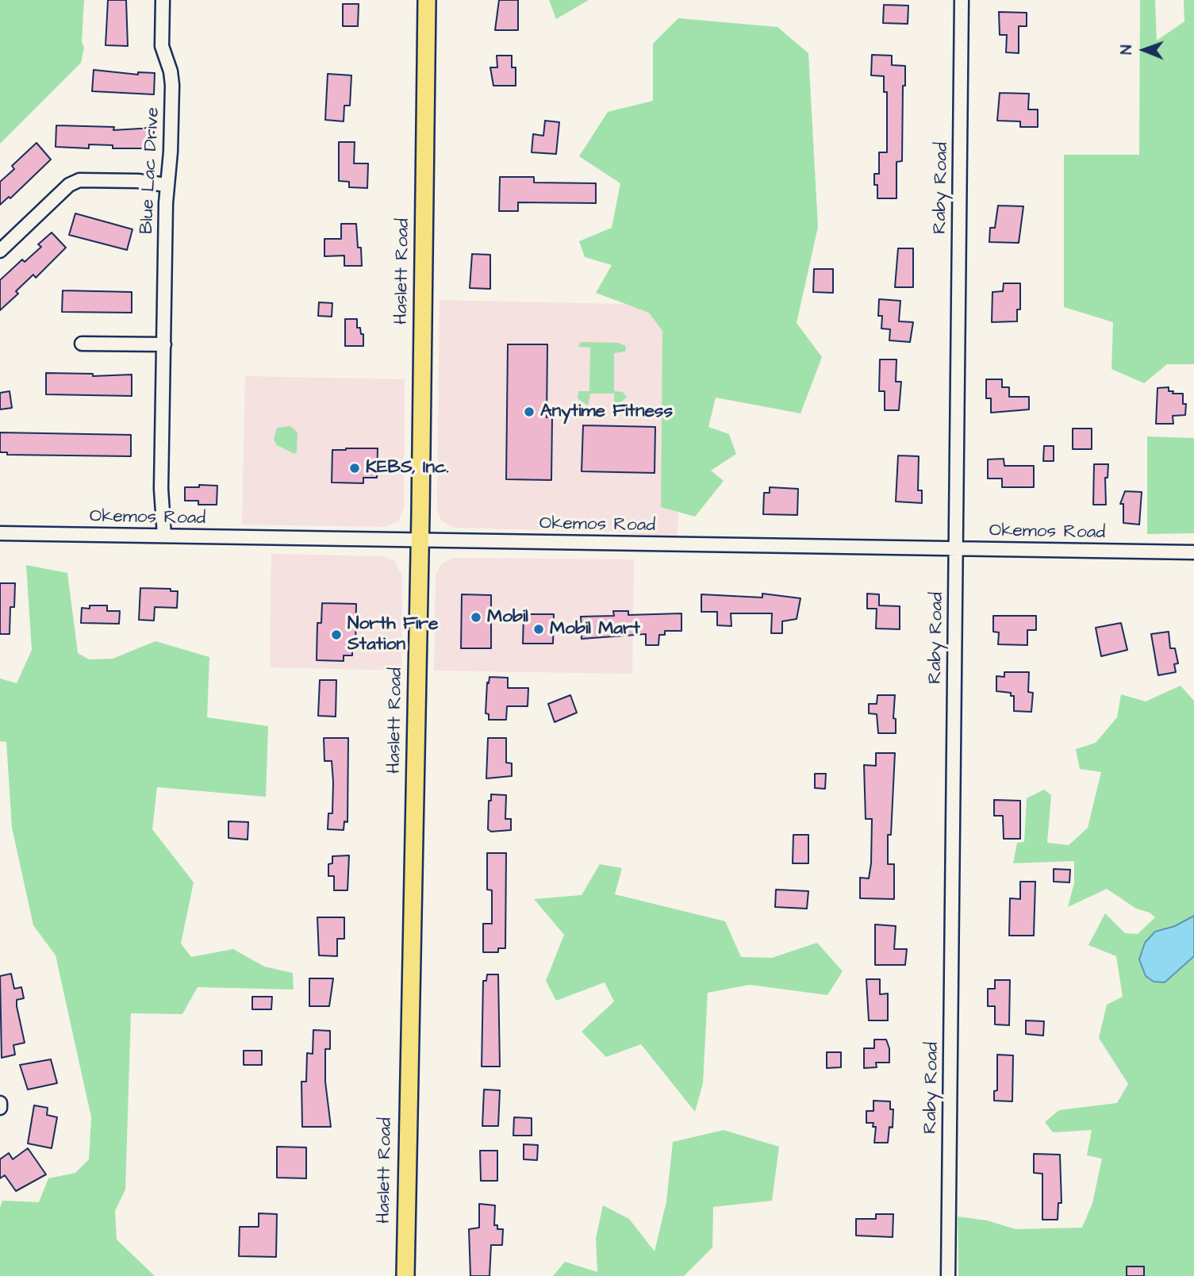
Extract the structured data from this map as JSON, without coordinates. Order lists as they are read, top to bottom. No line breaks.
{"streets":{"main road":["Haslett Road"],"street":["Blue Lac Drive","Raby Road","Okemos Road"]},"crossings":[["Blue Lac Drive","Okemos Road"],["Raby Road","Okemos Road"],["Haslett Road","Okemos Road"]],"places":["Anytime Fitness","KEBS, Inc.","Mobil","Mobil Mart","North Fire Station"],"north":"left"}
